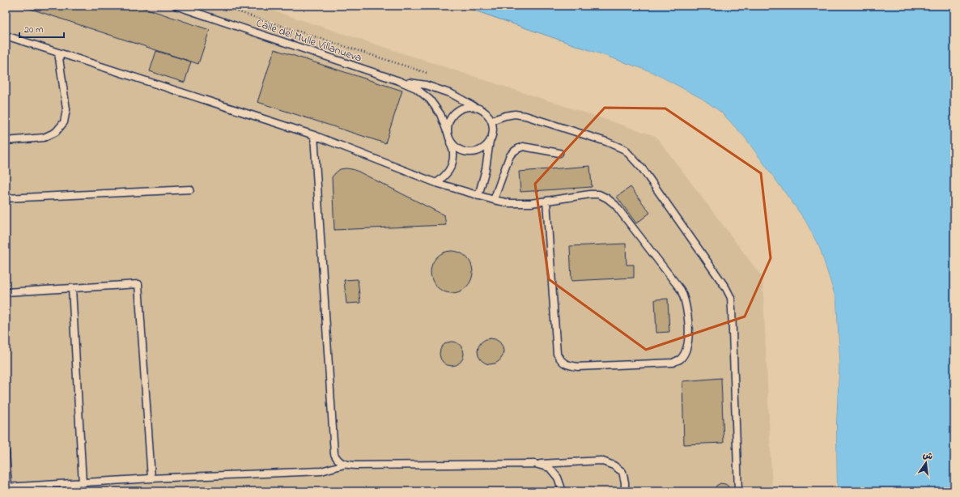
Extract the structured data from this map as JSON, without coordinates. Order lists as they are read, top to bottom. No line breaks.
{"streets":{"lane":["Calle del Mulle Villanueva"]},"scale_bar":"20 m","north":"top"}
